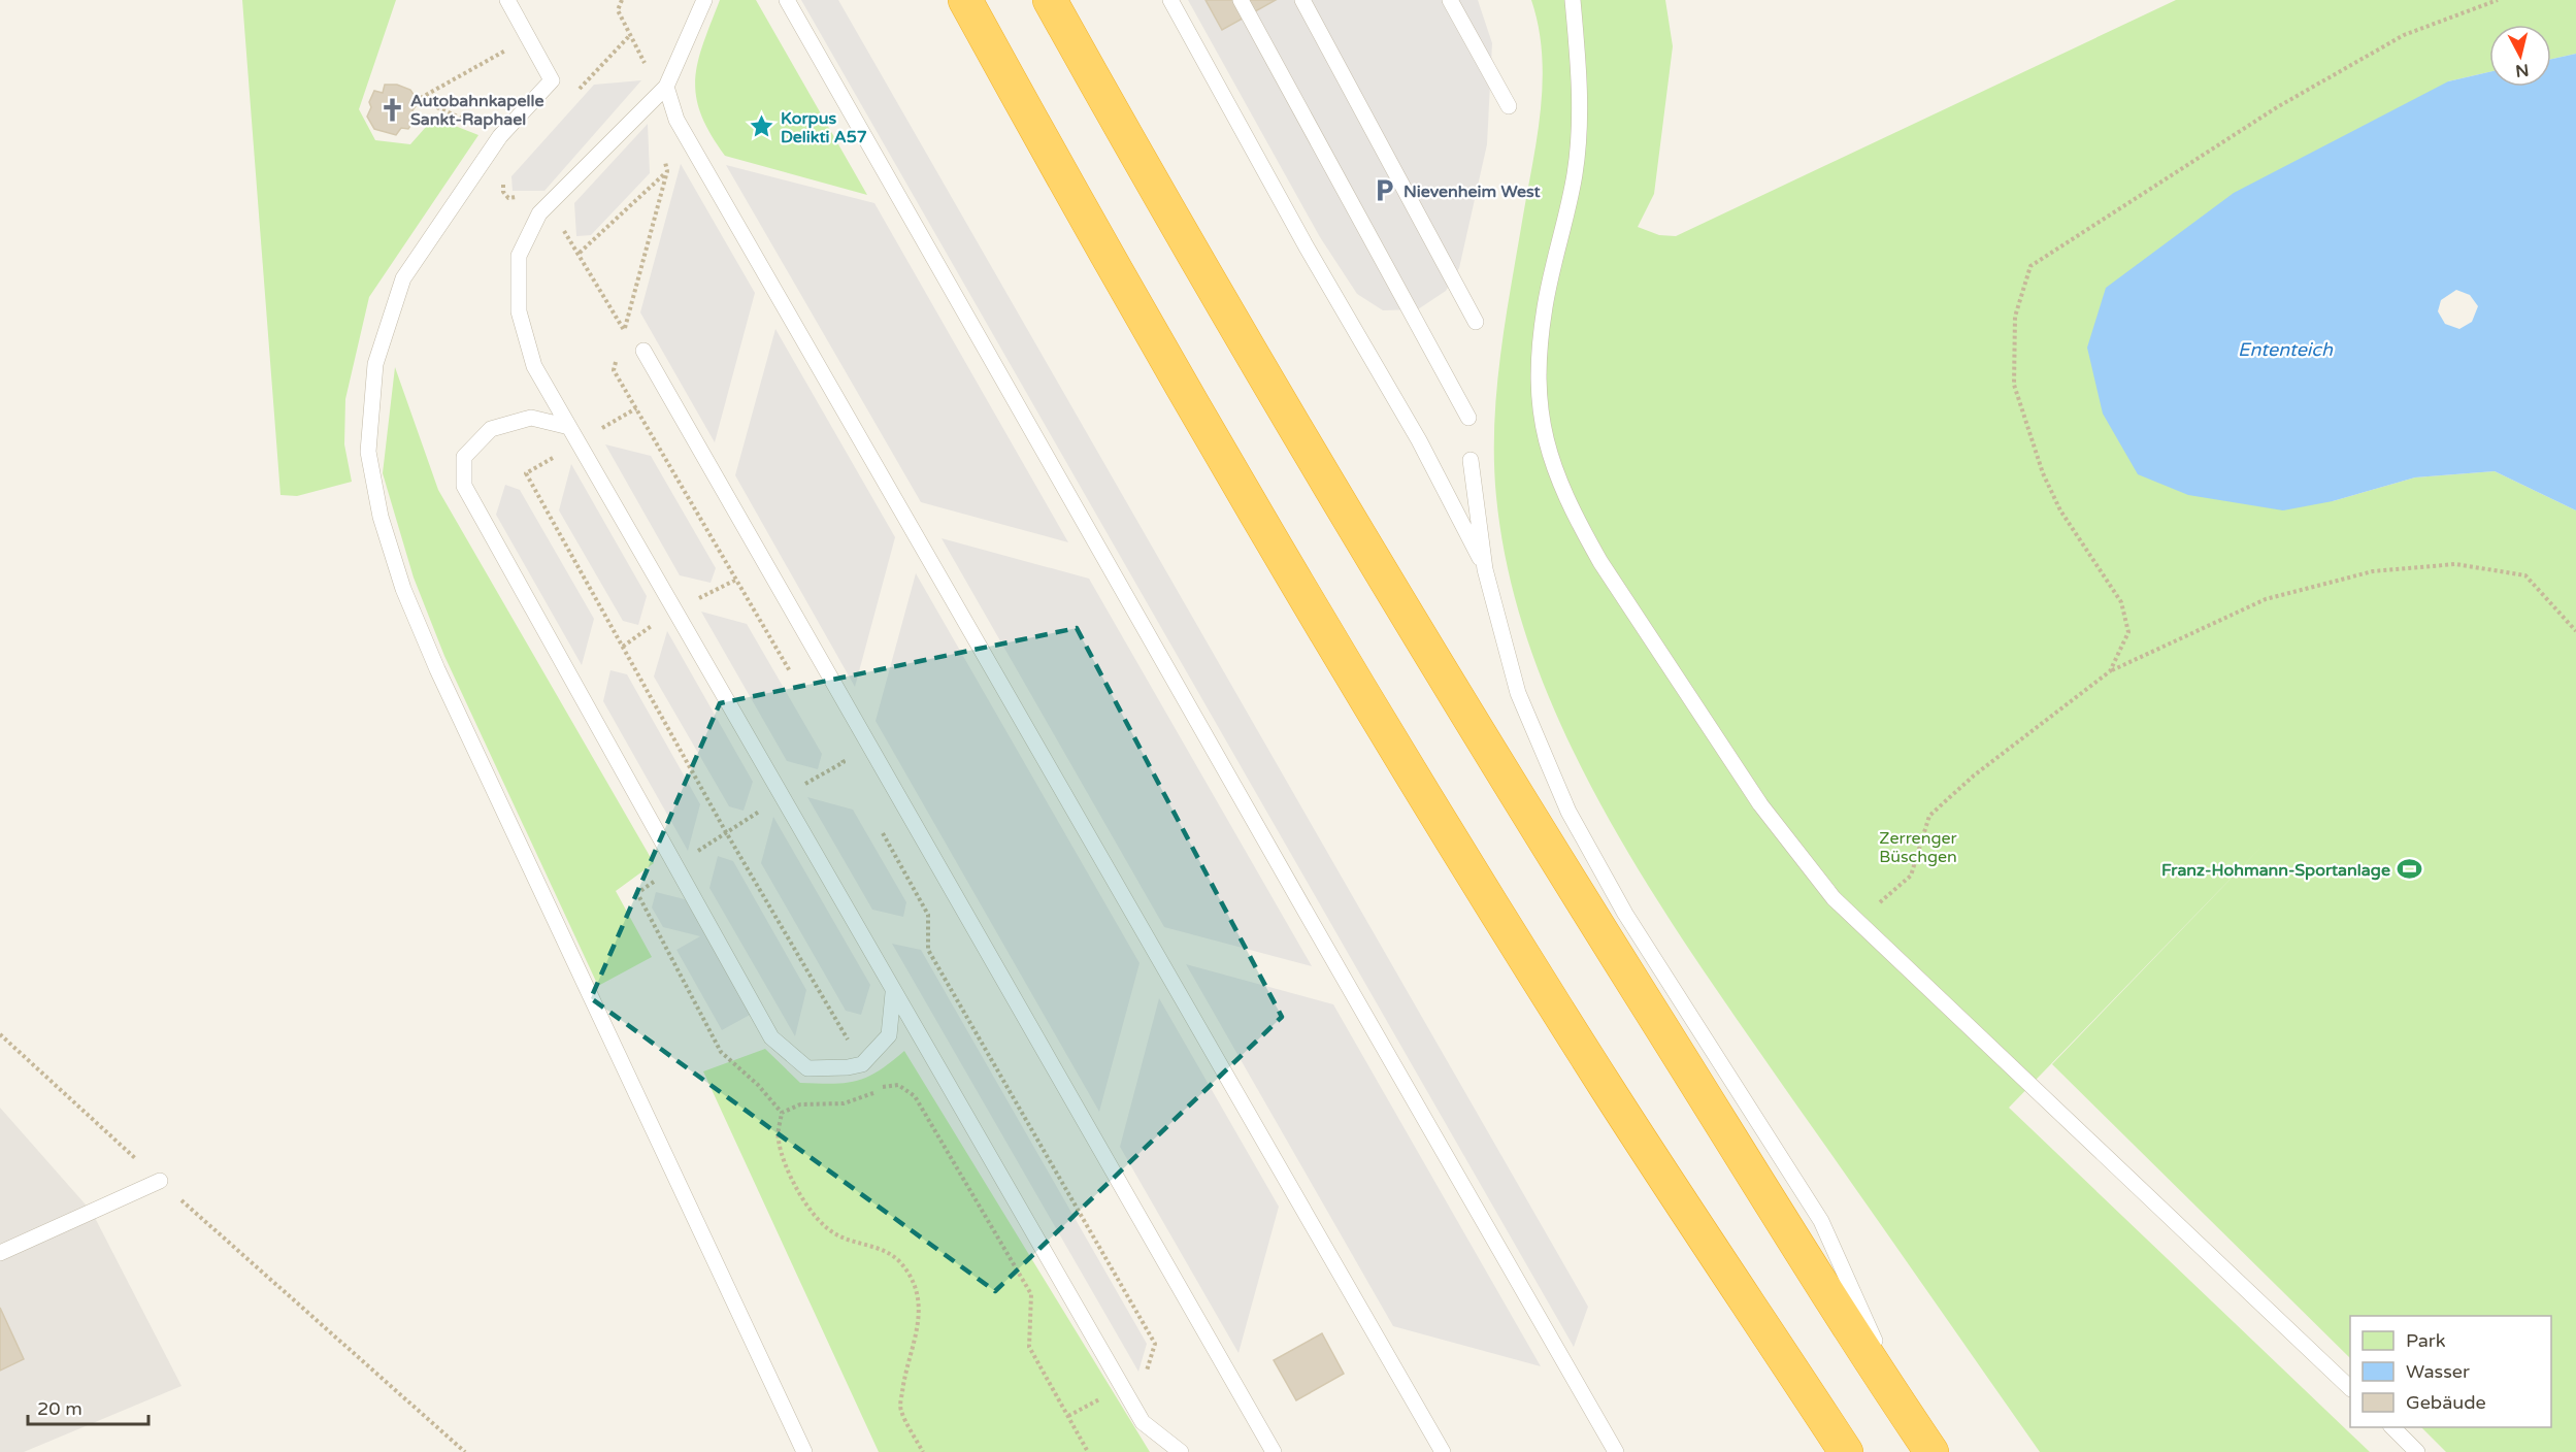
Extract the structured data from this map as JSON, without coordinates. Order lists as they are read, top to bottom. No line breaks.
{"water":["Ententeich"],"parks":["Zerrenger Büschgen"],"places":{"church":["Autobahnkapelle Sankt-Raphael"],"place":["Korpus Delikti A57"],"parking":["Nievenheim West"],"sports":["Franz-Hohmann-Sportanlage"]},"legend":["Park","Wasser","Gebäude"],"scale_bar":"20 m","north":"bottom"}
